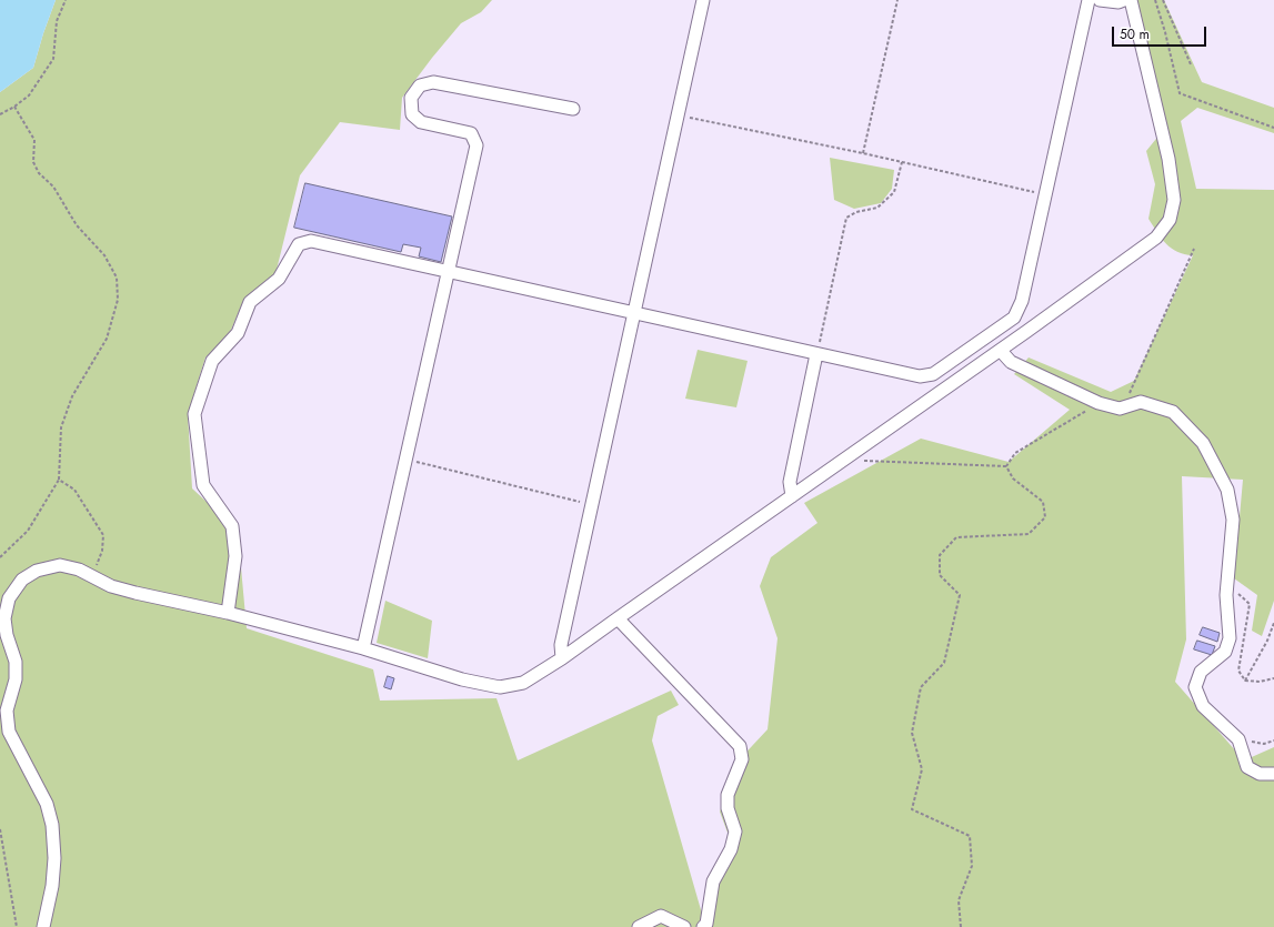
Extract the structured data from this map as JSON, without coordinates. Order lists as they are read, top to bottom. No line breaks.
{"scale_bar":"50 m"}
